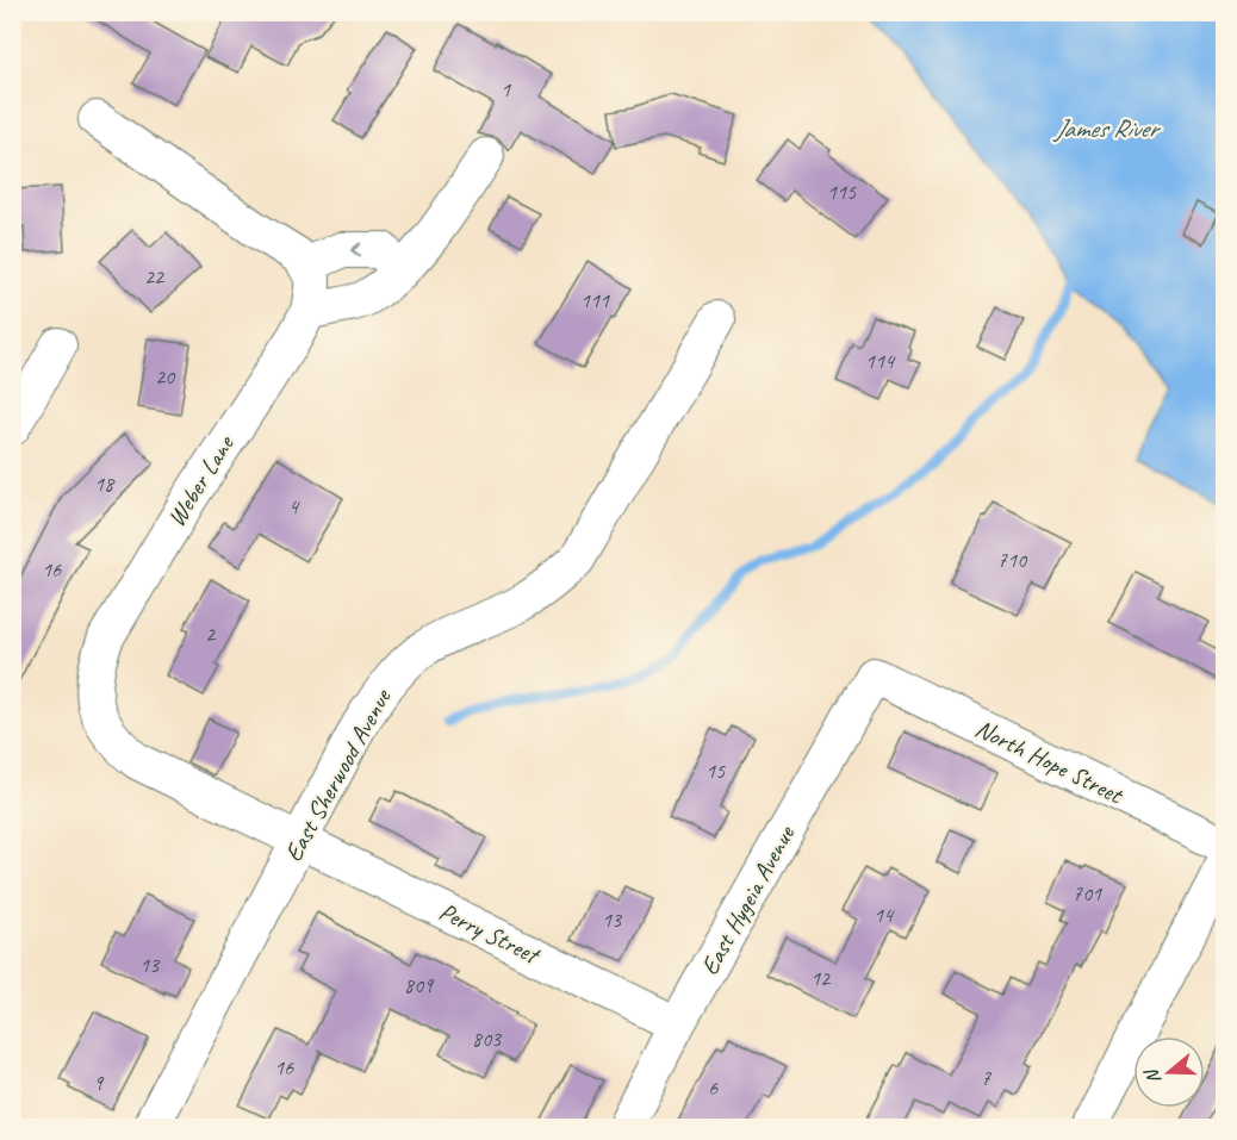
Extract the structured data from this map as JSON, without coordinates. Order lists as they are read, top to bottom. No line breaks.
{"streets":{"street":["Weber Lane","North Hope Street","East Sherwood Avenue","East Hygeia Avenue","Perry Street"]},"crossings":[["Weber Lane","East Sherwood Avenue"],["Weber Lane","Perry Street"],["North Hope Street","East Hygeia Avenue"],["East Sherwood Avenue","Perry Street"],["East Hygeia Avenue","Perry Street"]],"water":["James River"],"house_numbers":["1","115","22","111","114","20","18","4","710","16","2","15","701","14","13","13","12","809","803","16","7","9","6"],"north":"left"}
